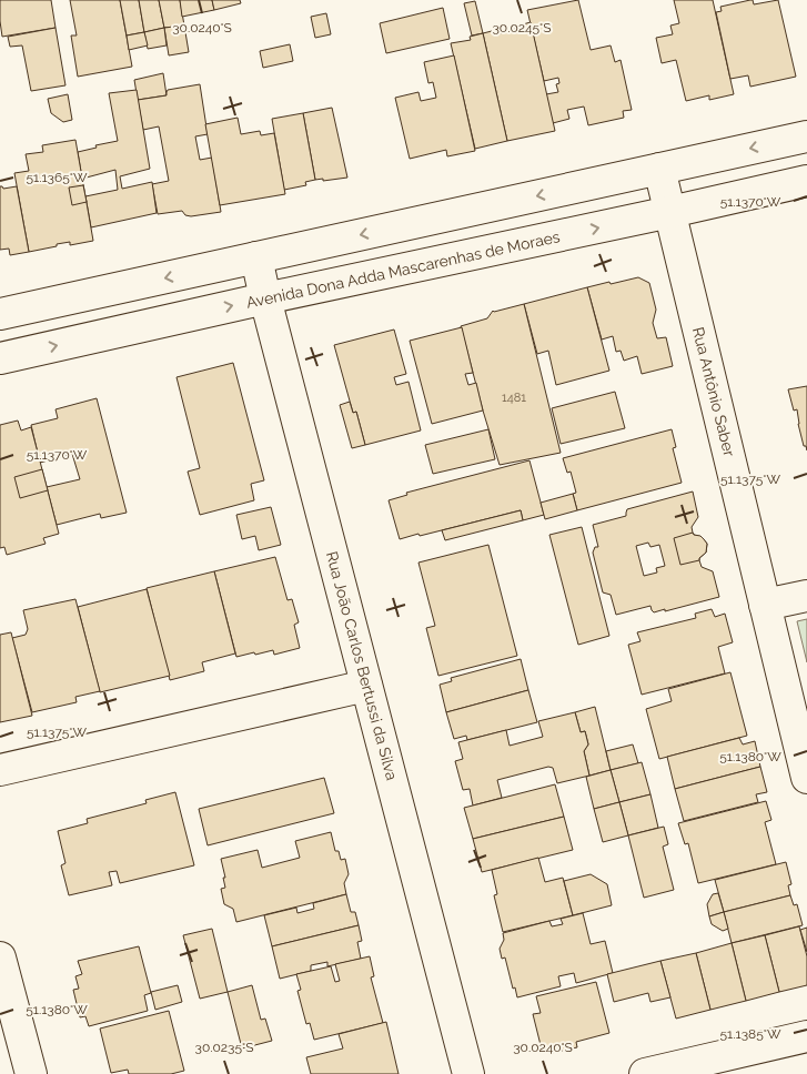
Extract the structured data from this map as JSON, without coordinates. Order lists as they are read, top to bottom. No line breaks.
{"streets":{"street":["Avenida Dona Adda Mascarenhas de Moraes","Rua Antônio Saber","Rua João Carlos Bertussi da Silva"]},"crossings":[["Avenida Dona Adda Mascarenhas de Moraes","Rua Antônio Saber"],["Avenida Dona Adda Mascarenhas de Moraes","Rua João Carlos Bertussi da Silva"]],"house_numbers":["1481"],"coordinates":["30.0240°S","30.0245°S","51.1365°W","51.1370°W","51.1375°W","51.1380°W","51.1385°W","30.0235°S"]}
